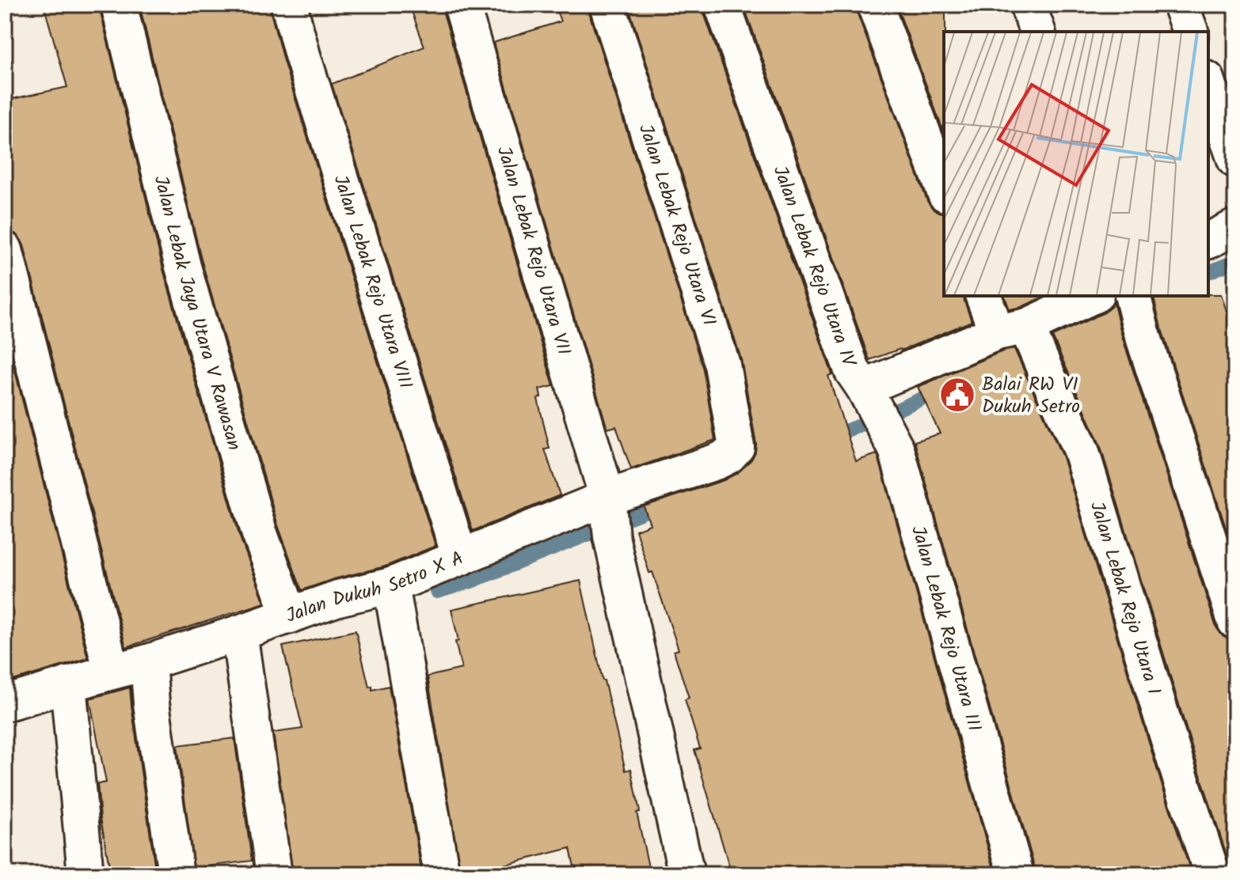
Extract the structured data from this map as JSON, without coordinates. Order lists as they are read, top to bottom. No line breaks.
{"streets":{"street":["Jalan Lebak Rejo Utara VI","Jalan Lebak Rejo Utara VII","Jalan Lebak Rejo Utara IV","Jalan Lebak Rejo Utara VIII","Jalan Lebak Jaya Utara V Rawasan","Jalan Dukuh Setro X A","Jalan Lebak Rejo Utara I","Jalan Lebak Rejo Utara III"]},"crossings":[["Jalan Lebak Rejo Utara VI","Jalan Dukuh Setro X A"],["Jalan Lebak Rejo Utara VII","Jalan Dukuh Setro X A"],["Jalan Lebak Rejo Utara IV","Jalan Lebak Rejo Utara I"],["Jalan Lebak Rejo Utara IV","Jalan Lebak Rejo Utara III"],["Jalan Lebak Rejo Utara VIII","Jalan Dukuh Setro X A"],["Jalan Lebak Jaya Utara V Rawasan","Jalan Dukuh Setro X A"]],"places":{"public building":["Balai RW VI Dukuh Setro"]}}
